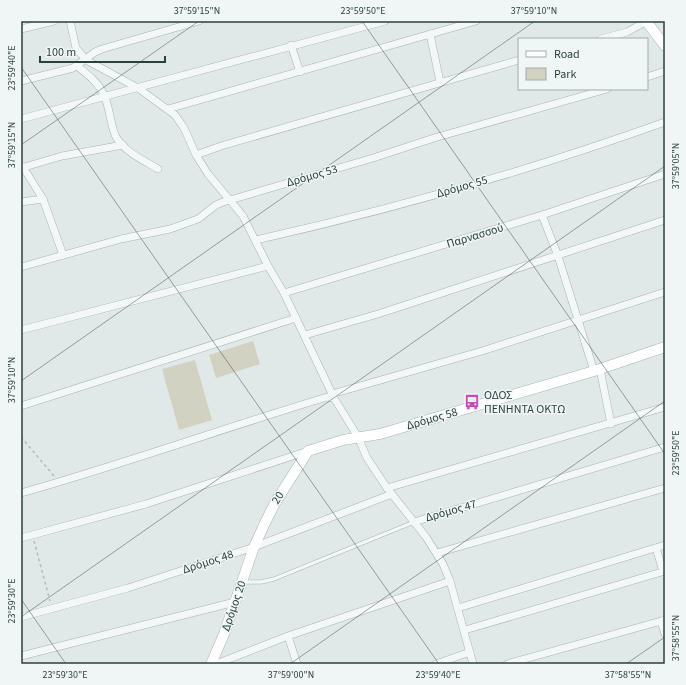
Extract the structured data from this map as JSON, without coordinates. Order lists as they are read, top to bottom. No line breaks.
{"streets":{"street":["Δρόμος 53","Δρόμος 55","Παρνασσού","Δρόμος 58","20","Δρόμος 47","Δρόμος 48","Δρόμος 20"]},"crossings":[["Δρόμος 58","20"],["20","Δρόμος 48"],["20","Δρόμος 20"],["Δρόμος 47","Δρόμος 20"],["Δρόμος 48","Δρόμος 20"]],"places":{"bus stop":["ΟΔΟΣ ΠΕΝΗΝΤΑ ΟΚΤΩ"]},"legend":["Road","Park"],"scale_bar":"100 m","coordinates":["37°59'15\"N","23°59'50\"E","37°59'10\"N","23°59'40\"E","37°59'05\"N","23°59'30\"E","37°58'55\"N","37°59'00\"N"]}
